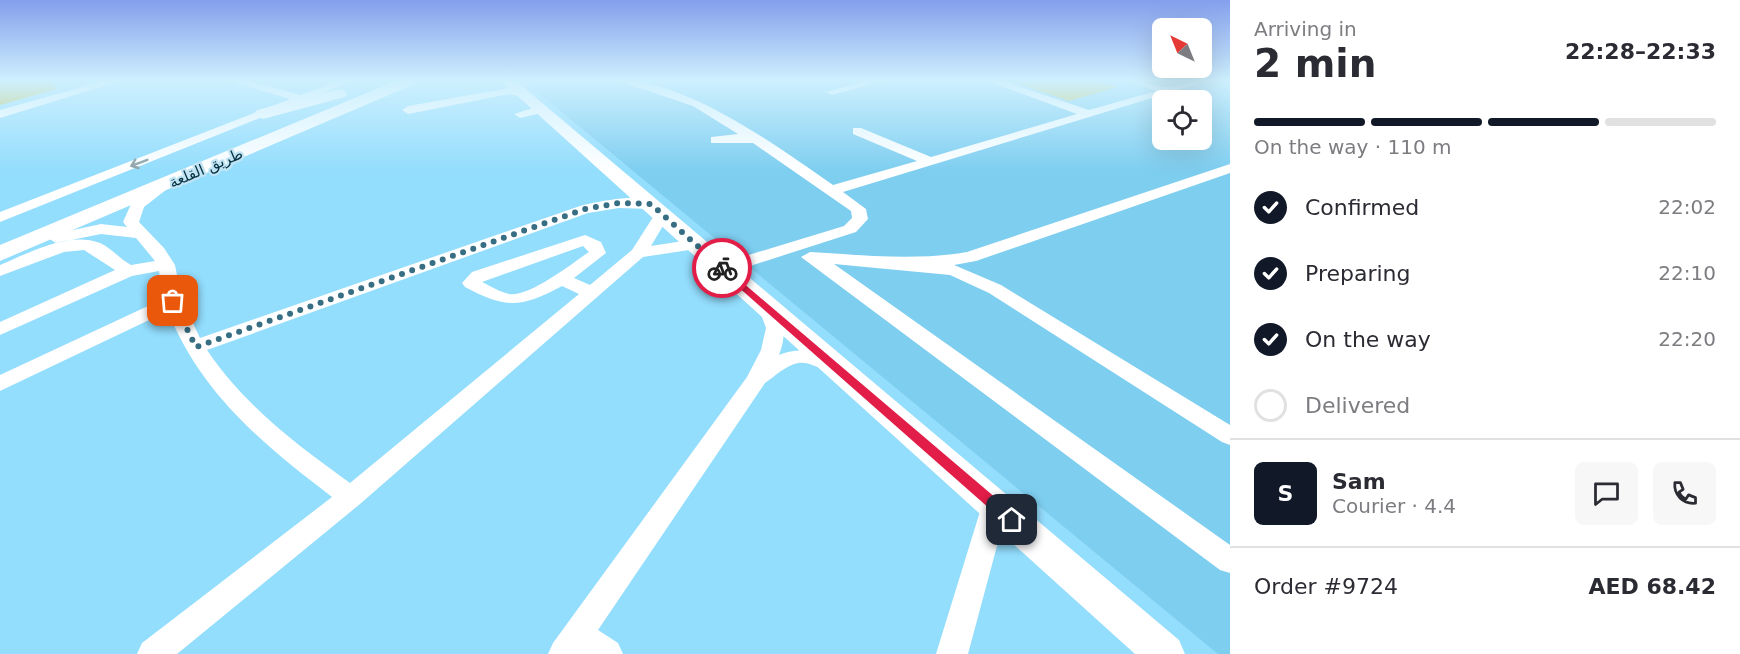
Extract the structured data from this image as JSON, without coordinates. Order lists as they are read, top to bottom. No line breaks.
{"streets":{"main road":["طريق القلعة"]},"north":"top left","page":{"heading":["2 min","Arriving in","22:28–22:33"],"panel":["Sam","Courier · 4.4","Order #9724","AED 68.42"],"bar":"On the way · 110 m","list":[["Confirmed","22:02"],["Preparing","22:10"],["On the way","22:20"],"Delivered"],"round":"S"}}
